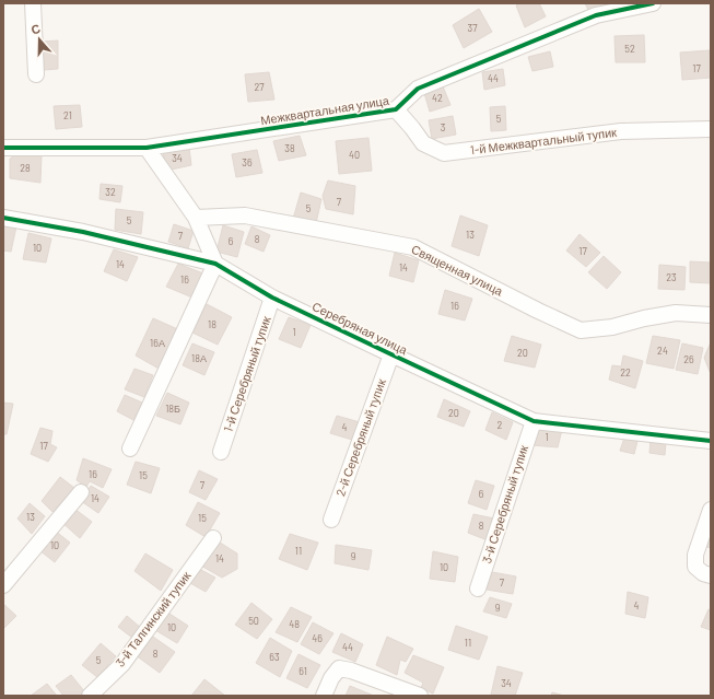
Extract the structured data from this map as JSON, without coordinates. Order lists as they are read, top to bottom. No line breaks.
{"streets":{"street":["Межквартальная улица","1-й Межквартальный тупик","Священная улица","Серебряная улица","1-й Серебряный тупик","2-й Серебряный тупик","3-й Серебряный тупик","3-й Талгинский тупик"]},"crossings":[["Межквартальная улица","1-й Межквартальный тупик"],["Серебряная улица","1-й Серебряный тупик"],["Серебряная улица","2-й Серебряный тупик"],["Серебряная улица","3-й Серебряный тупик"]],"house_numbers":["37","52","17","44","27","42","21","5","3","38","40","34","36","28","32","7","5","5","13","7","8","6","10","17","14","14","23","16","16","18","1","16А","24","20","18А","26","22","18Б","20","2","4","1","17","16","15","7","6","14","13","15","8","10","11","9","14","10","7","4","9","50","48","10","46","11","44","8","63","5","61","34"],"north":"top"}
